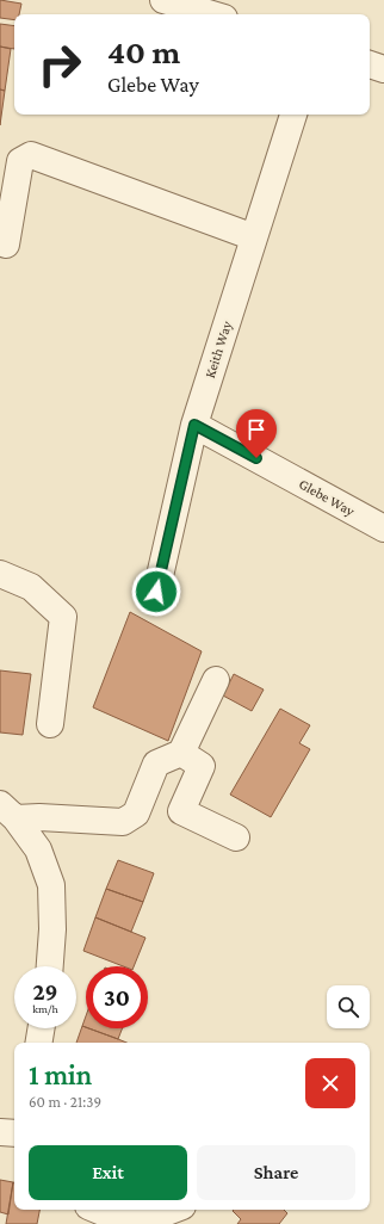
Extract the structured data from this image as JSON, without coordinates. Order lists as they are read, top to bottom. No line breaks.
{"streets":{"street":["Keith Way","Glebe Way"]},"crossings":[["Keith Way","Glebe Way"]],"page":{"turn":["40 m","Glebe Way"],"speed":"29 km/h","limit":"30","heading":["1 min","60 m · 21:39"],"buttons":["Exit","Share"]}}
